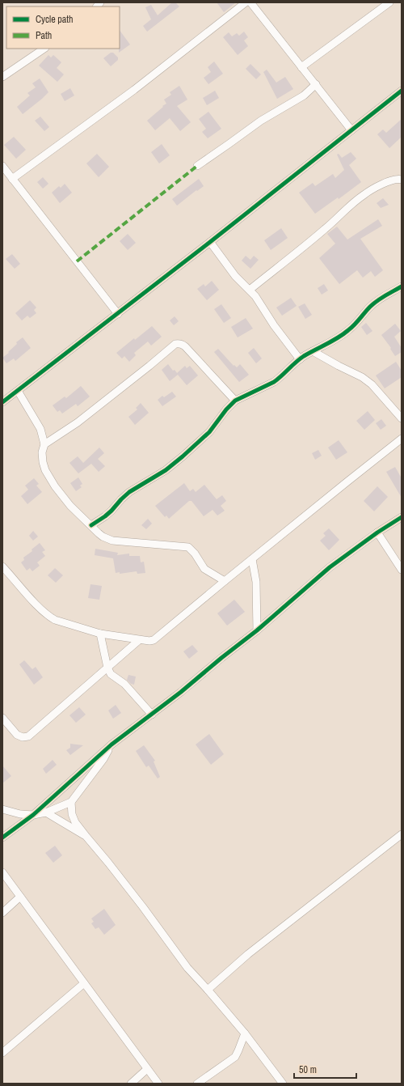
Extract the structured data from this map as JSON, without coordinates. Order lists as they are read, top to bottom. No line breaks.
{"legend":["Cycle path","Path"],"scale_bar":"50 m"}
